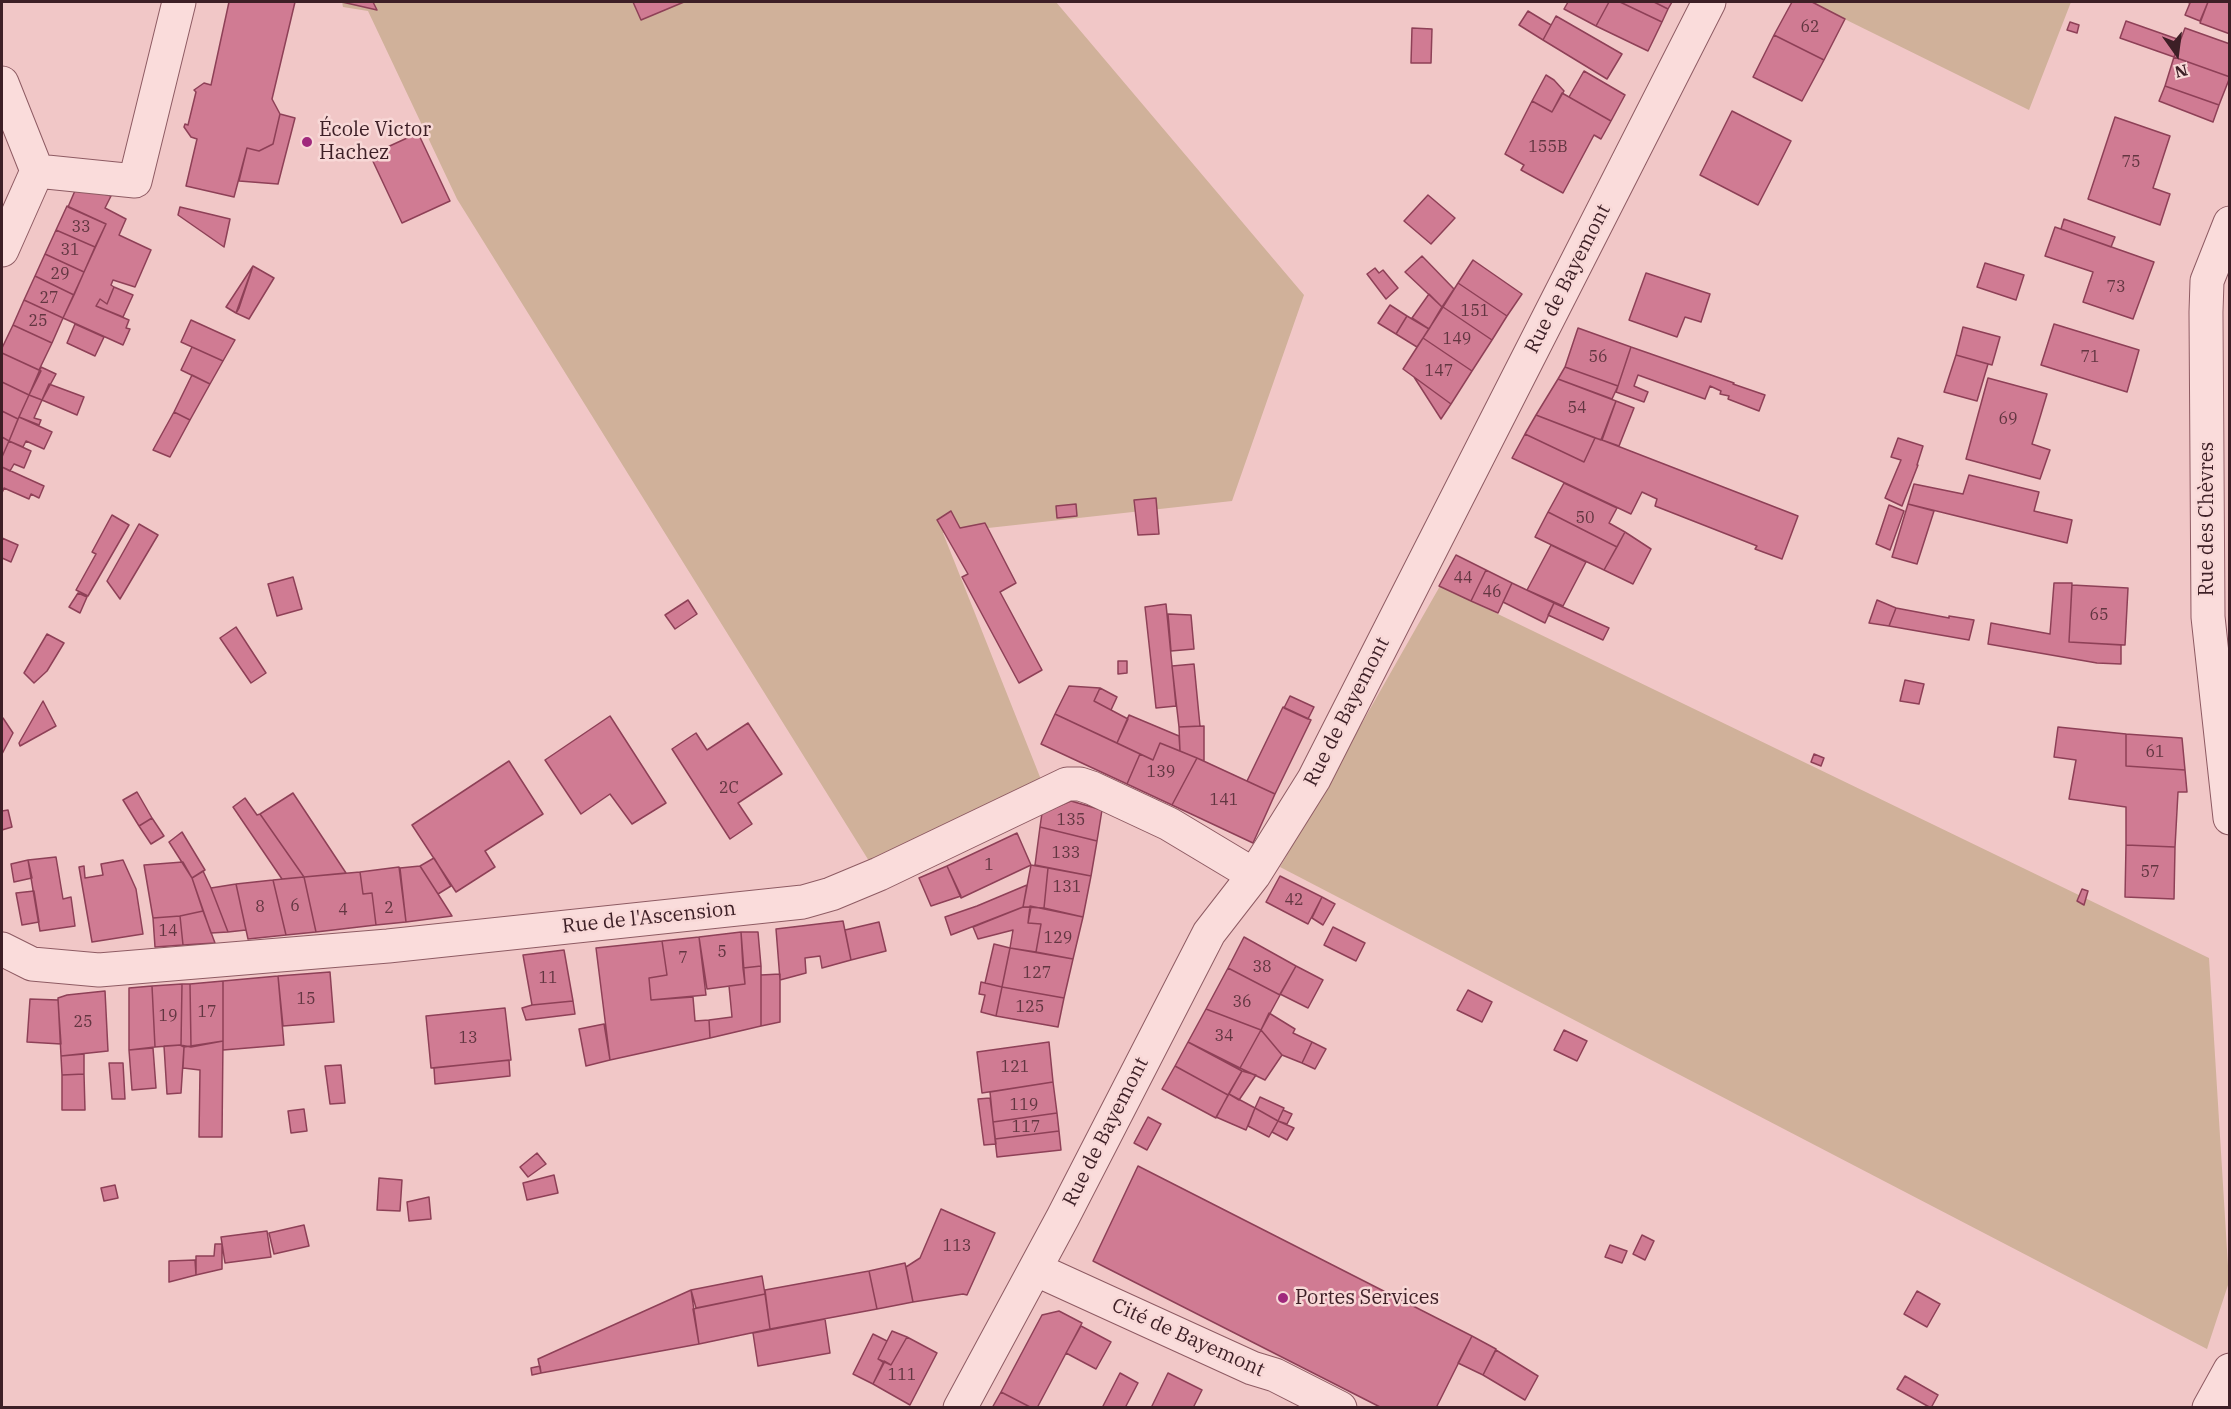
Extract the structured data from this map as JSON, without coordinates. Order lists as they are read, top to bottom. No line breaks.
{"streets":{"street":["Rue de Bayemont","Rue des Chèvres","Rue de l'Ascension","Cité de Bayemont"]},"crossings":[["Rue de Bayemont","Rue de l'Ascension"],["Rue de Bayemont","Cité de Bayemont"]],"places":["École Victor Hachez","Portes Services"],"house_numbers":["62","155B","75","33","31","29","73","27","151","25","149","56","71","147","54","69","50","44","46","65","61","139","2C","141","135","133","1","57","131","42","6","8","2","4","14","129","5","7","38","127","11","15","36","125","17","19","25","34","13","121","119","117","113","111"],"north":"bottom"}
